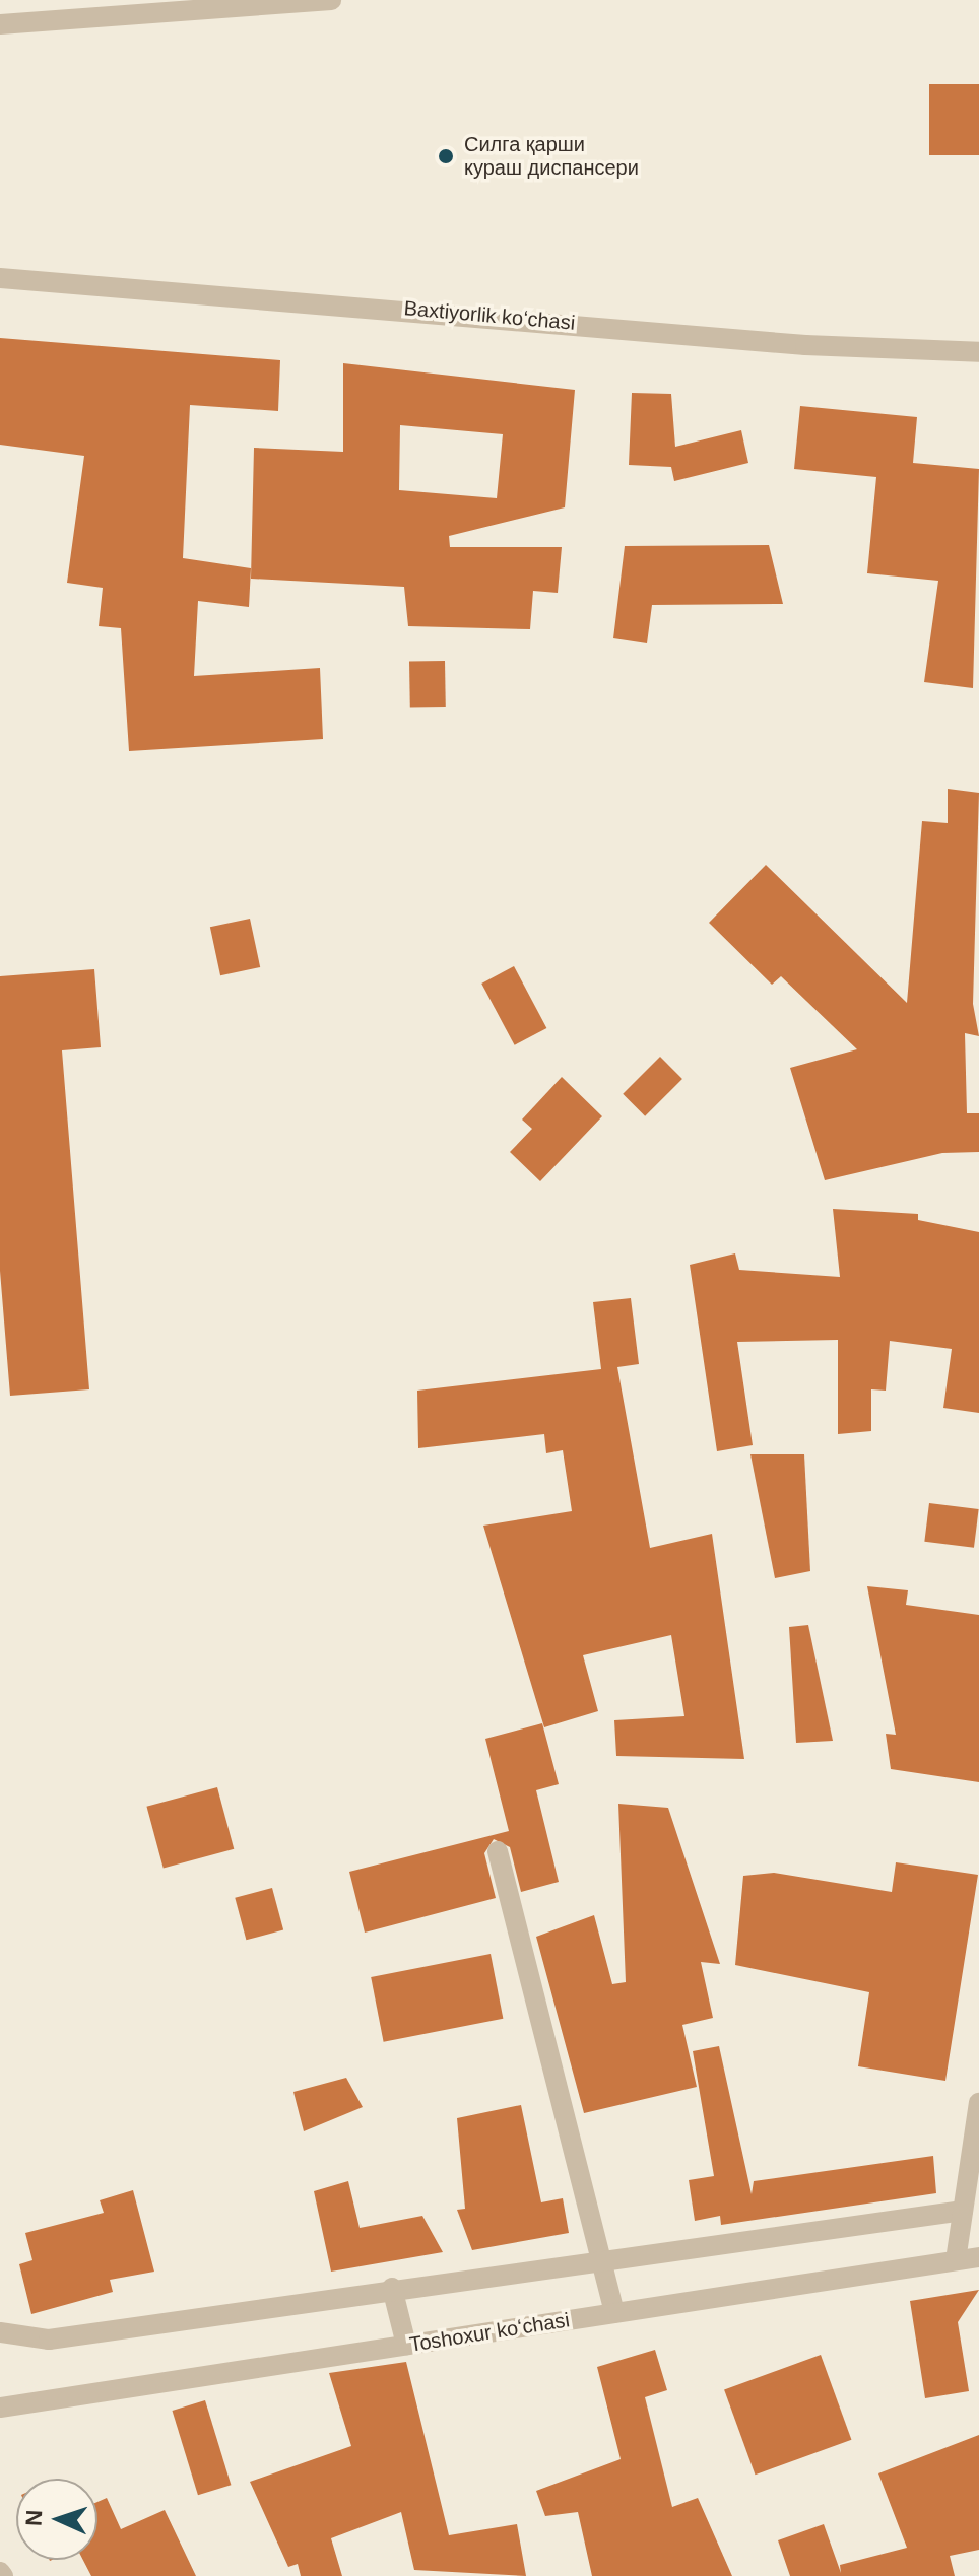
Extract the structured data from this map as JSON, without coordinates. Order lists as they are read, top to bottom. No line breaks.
{"streets":{"street":["Baxtiyorlik koʻchasi","Toshoxur koʻchasi"]},"places":["Силга қарши кураш диспансери"],"north":"left"}
